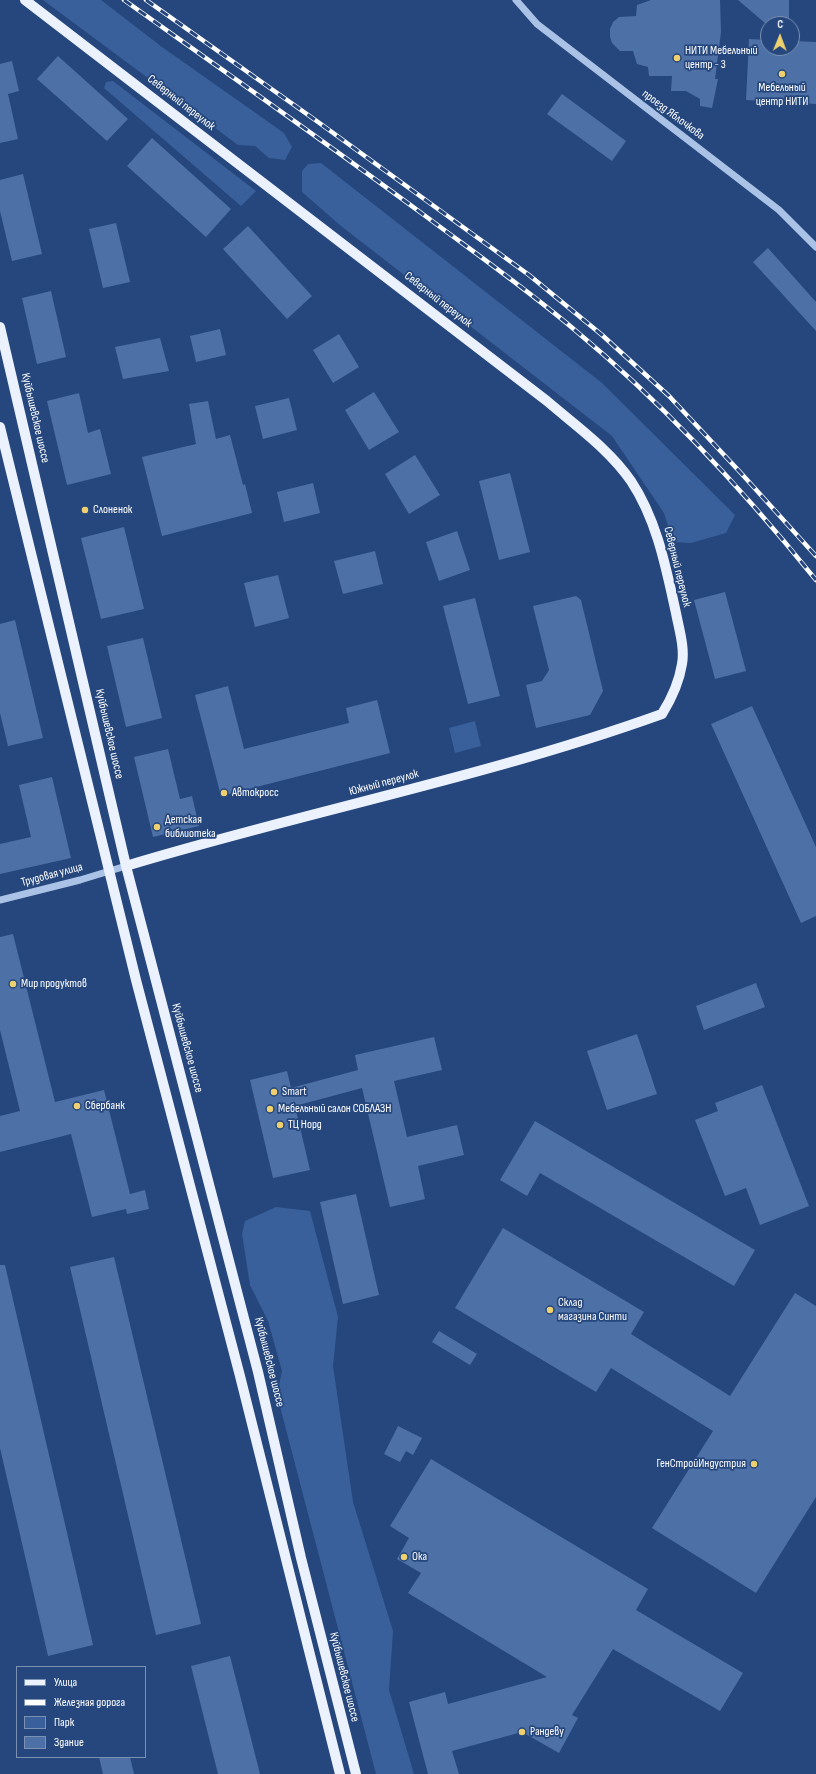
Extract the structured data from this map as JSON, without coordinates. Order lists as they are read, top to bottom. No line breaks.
{"streets":{"main road":["Северный переулок","Куйбышевское шоссе","Южный переулок"],"street":["проезд Яблочкова","Трудовая улица"]},"crossings":[["Северный переулок","Южный переулок"],["Куйбышевское шоссе","Южный переулок"],["Южный переулок","Трудовая улица"]],"places":["НИТИ Мебельный центр - 3","Мебельный центр НИТИ","Слоненок","Автокросс","Детская библиотека","Мир продуктов","Smart","Сбербанк","Мебельный салон СОБЛАЗН","ТЦ Норд","Склад магазина Синти","ГенСтройИндустрия","Ока","Рандеву"],"legend":["Улица","Железная дорога","Парк","Здание"],"north":"top"}
